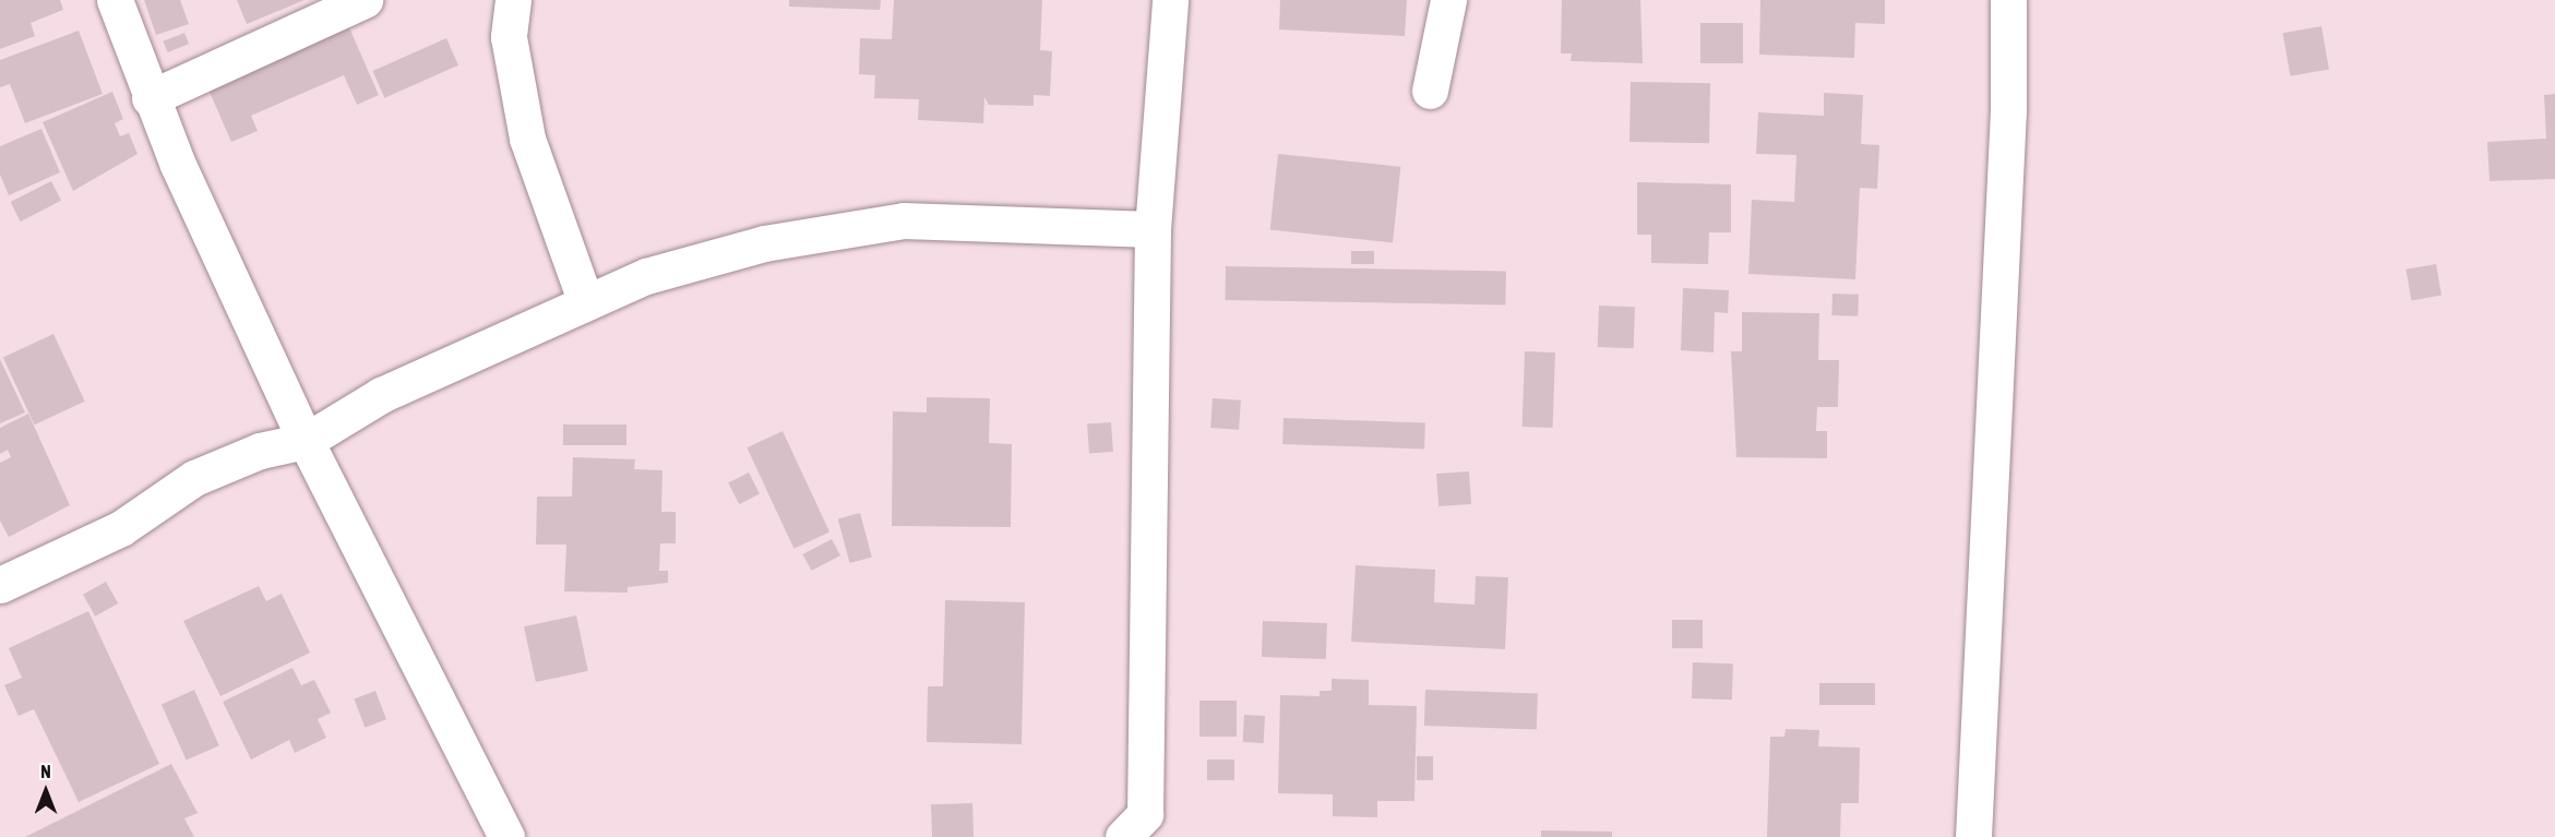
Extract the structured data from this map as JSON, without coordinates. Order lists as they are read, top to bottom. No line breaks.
{"north":"top"}
